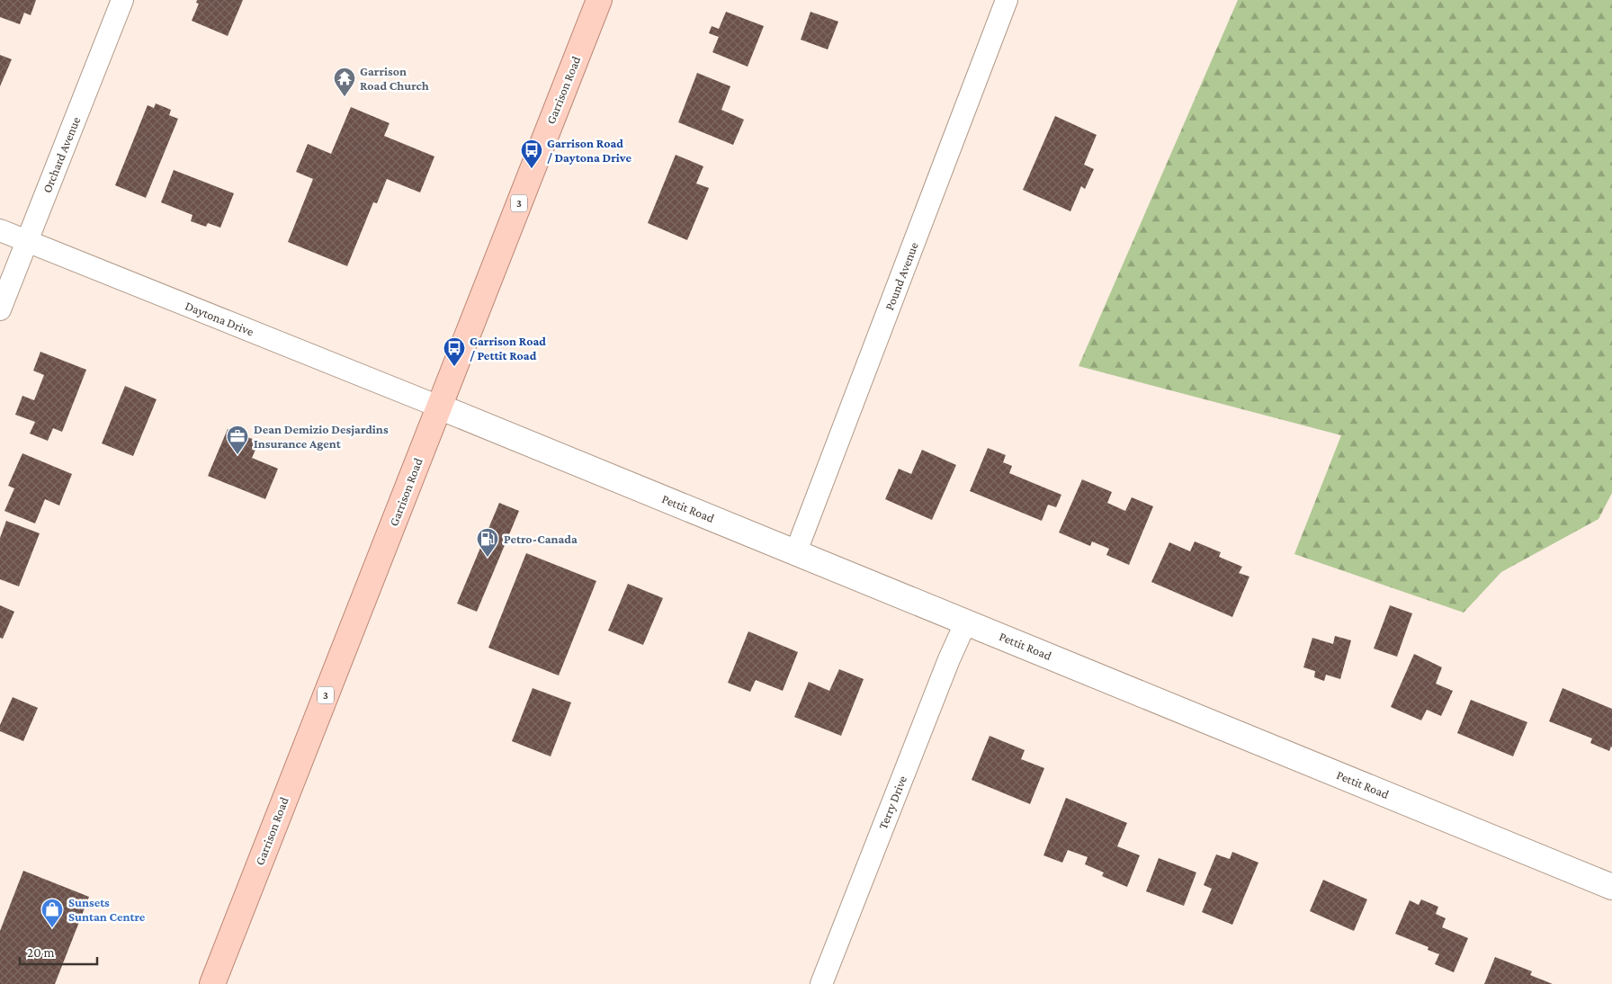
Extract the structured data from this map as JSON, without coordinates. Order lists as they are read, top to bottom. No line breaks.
{"streets":{"main road":["Garrison Road","3"],"street":["Orchard Avenue","Pound Avenue","Daytona Drive","Pettit Road","Terry Drive"]},"crossings":[["Garrison Road","Daytona Drive"],["Garrison Road","Pettit Road"],["Orchard Avenue","Daytona Drive"],["Pound Avenue","Pettit Road"],["Daytona Drive","Pettit Road"],["Pettit Road","Terry Drive"]],"places":{"temple":["Garrison Road Church"],"bus stop":["Garrison Road / Daytona Drive","Garrison Road / Pettit Road"],"office":["Dean Demizio Desjardins Insurance Agent"],"fuel station":["Petro-Canada"],"shop":["Sunsets Suntan Centre"]},"scale_bar":"20 m"}
